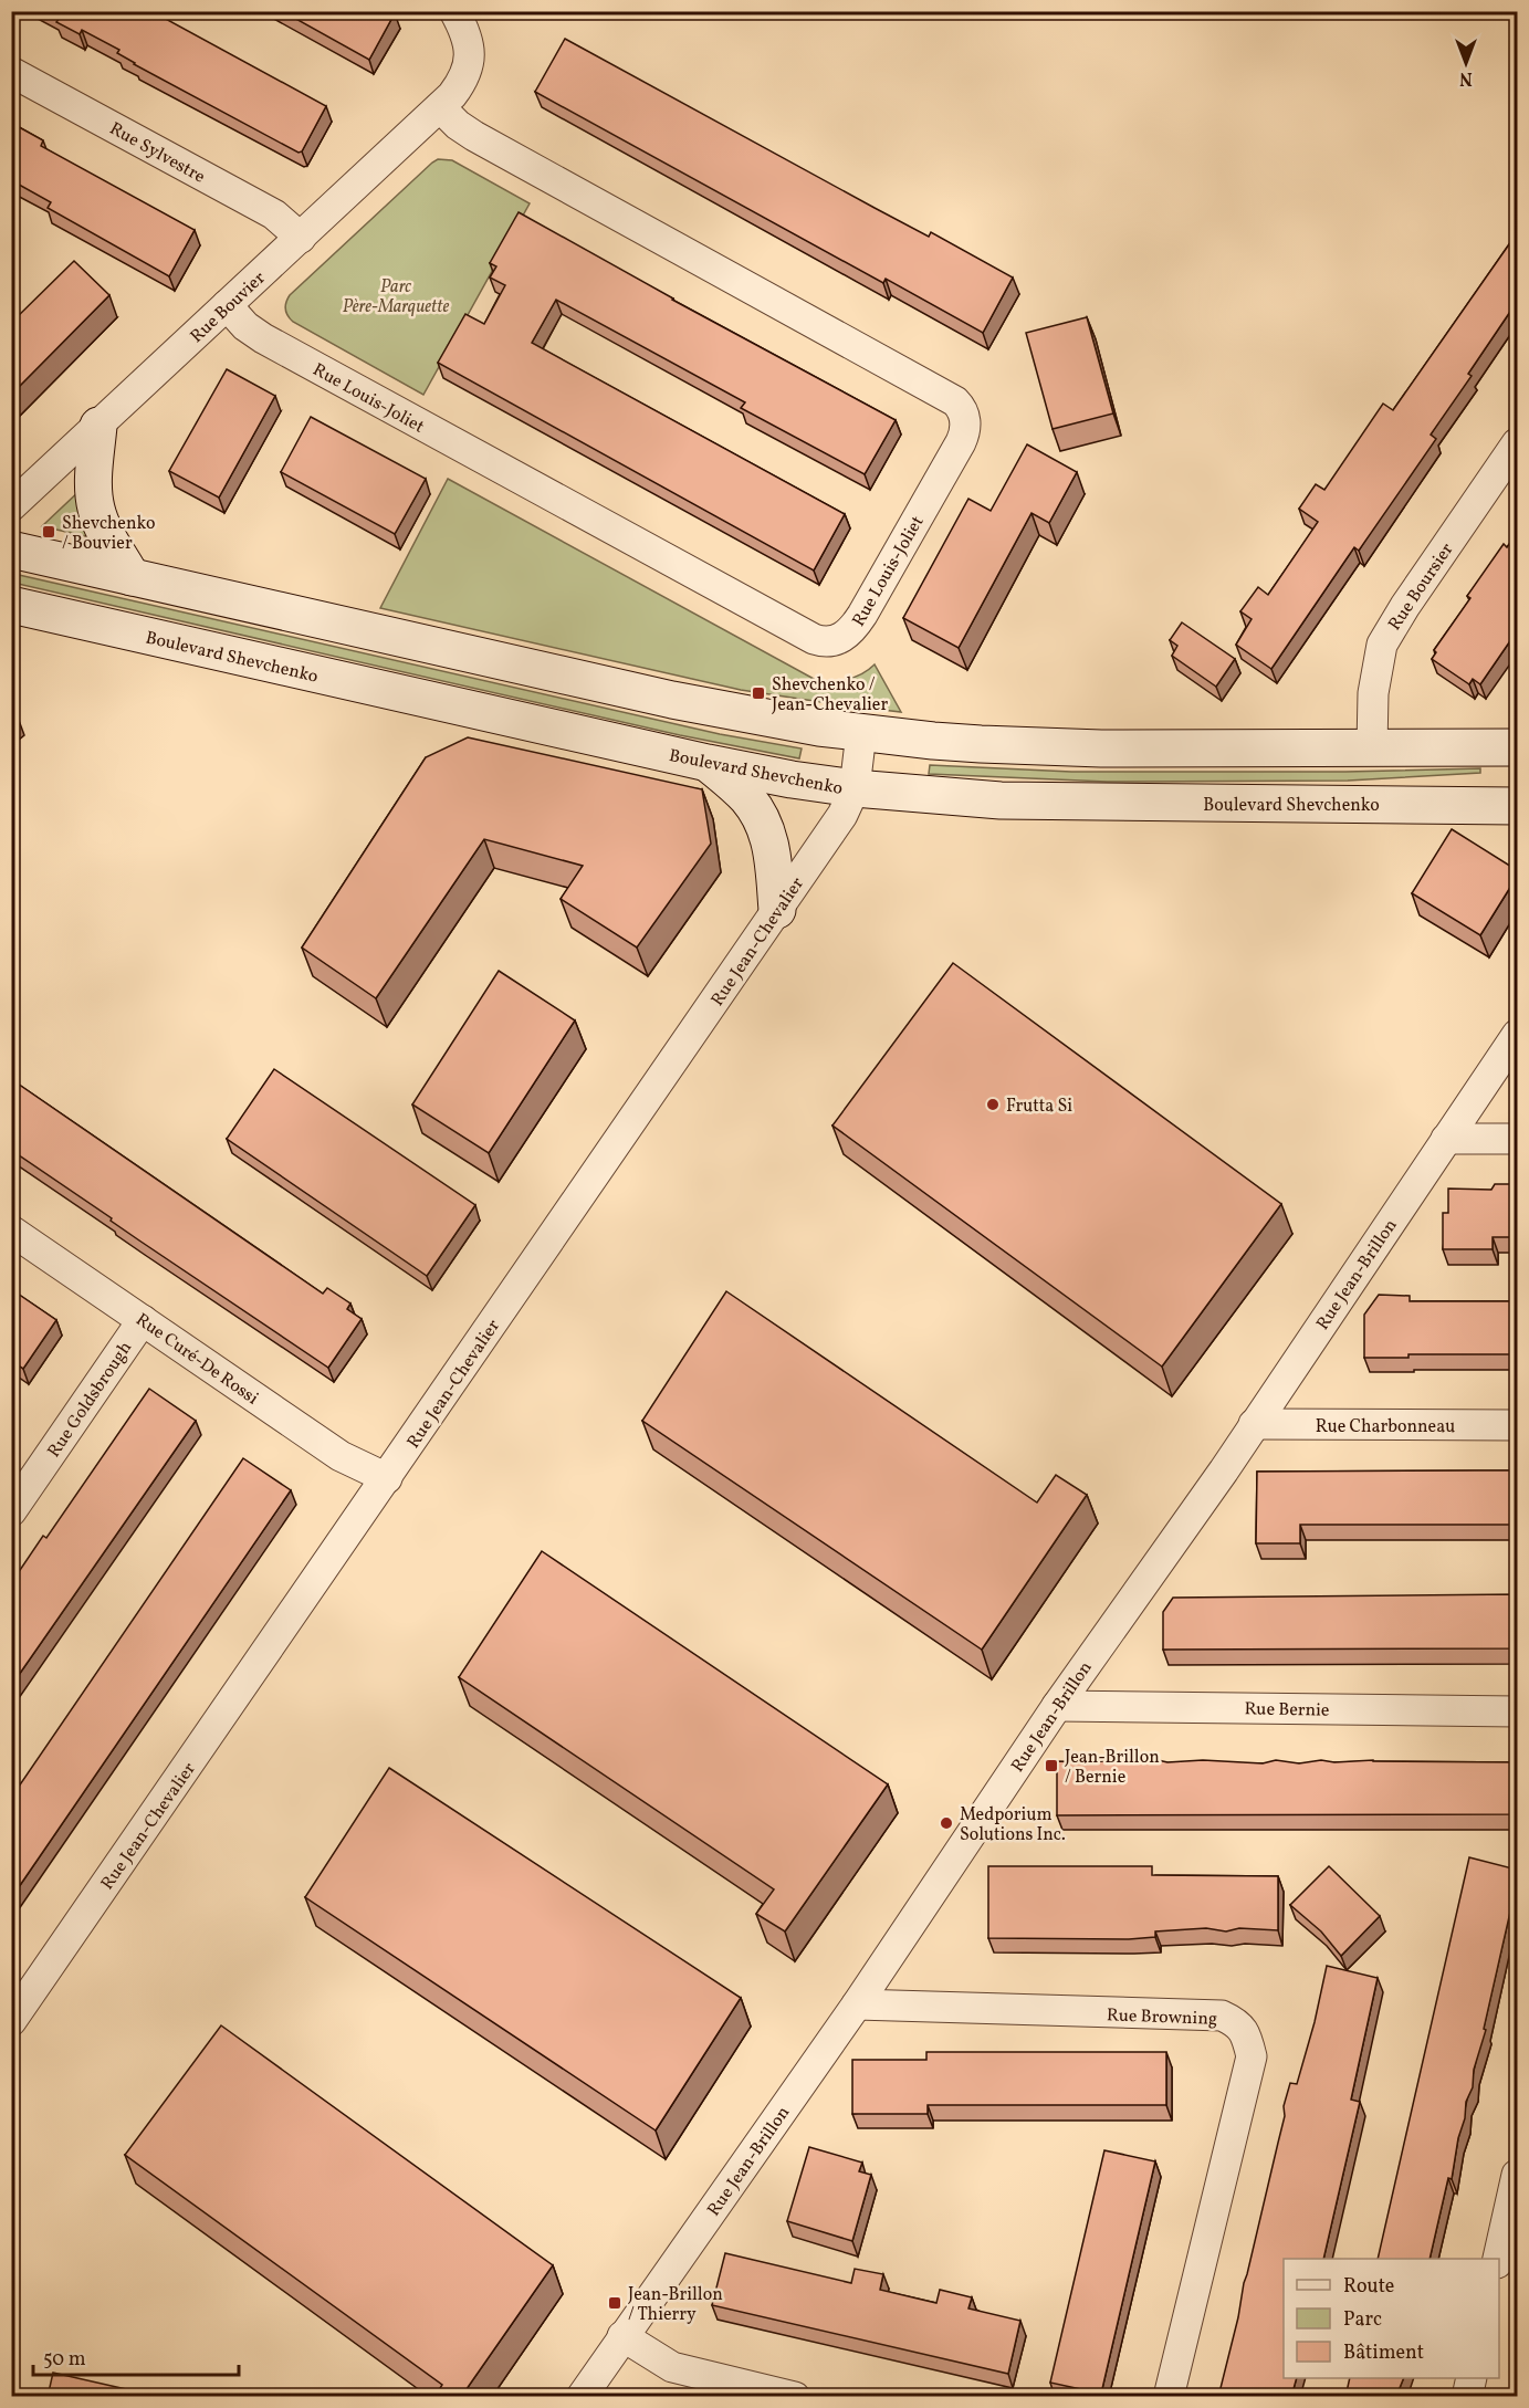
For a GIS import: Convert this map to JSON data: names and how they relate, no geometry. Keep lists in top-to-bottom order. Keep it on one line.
{"streets":{"street":["Rue Sylvestre","Rue Bouvier","Rue Louis-Joliet","Rue Boursier","Boulevard Shevchenko","Rue Jean-Chevalier","Rue Jean-Brillon","Rue Curé-De Rossi","Rue Goldsbrough","Rue Charbonneau","Rue Bernie","Rue Browning"]},"crossings":[["Rue Sylvestre","Rue Bouvier"],["Rue Bouvier","Rue Louis-Joliet"],["Boulevard Shevchenko","Rue Jean-Chevalier"],["Rue Jean-Chevalier","Rue Curé-De Rossi"],["Rue Jean-Brillon","Rue Charbonneau"],["Rue Jean-Brillon","Rue Bernie"],["Rue Jean-Brillon","Rue Browning"],["Rue Curé-De Rossi","Rue Goldsbrough"]],"parks":["Parc Père-Marquette"],"places":{"transit":["Shevchenko / Bouvier","Shevchenko / Jean-Chevalier","Jean-Brillon / Bernie","Jean-Brillon / Thierry"],"other":["Frutta Si","Medporium Solutions Inc."]},"legend":["Route","Parc","Bâtiment"],"scale_bar":"50 m","north":"bottom"}
